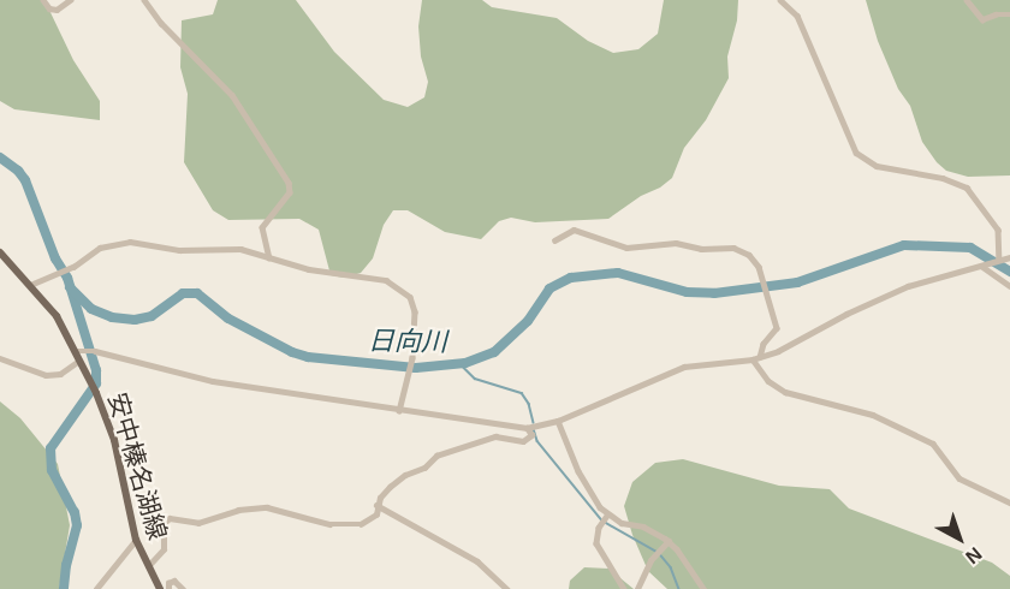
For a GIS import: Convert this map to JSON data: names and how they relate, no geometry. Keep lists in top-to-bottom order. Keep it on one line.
{"streets":{"main road":["安中榛名湖線"]},"water":["日向川"],"north":"bottom right"}
